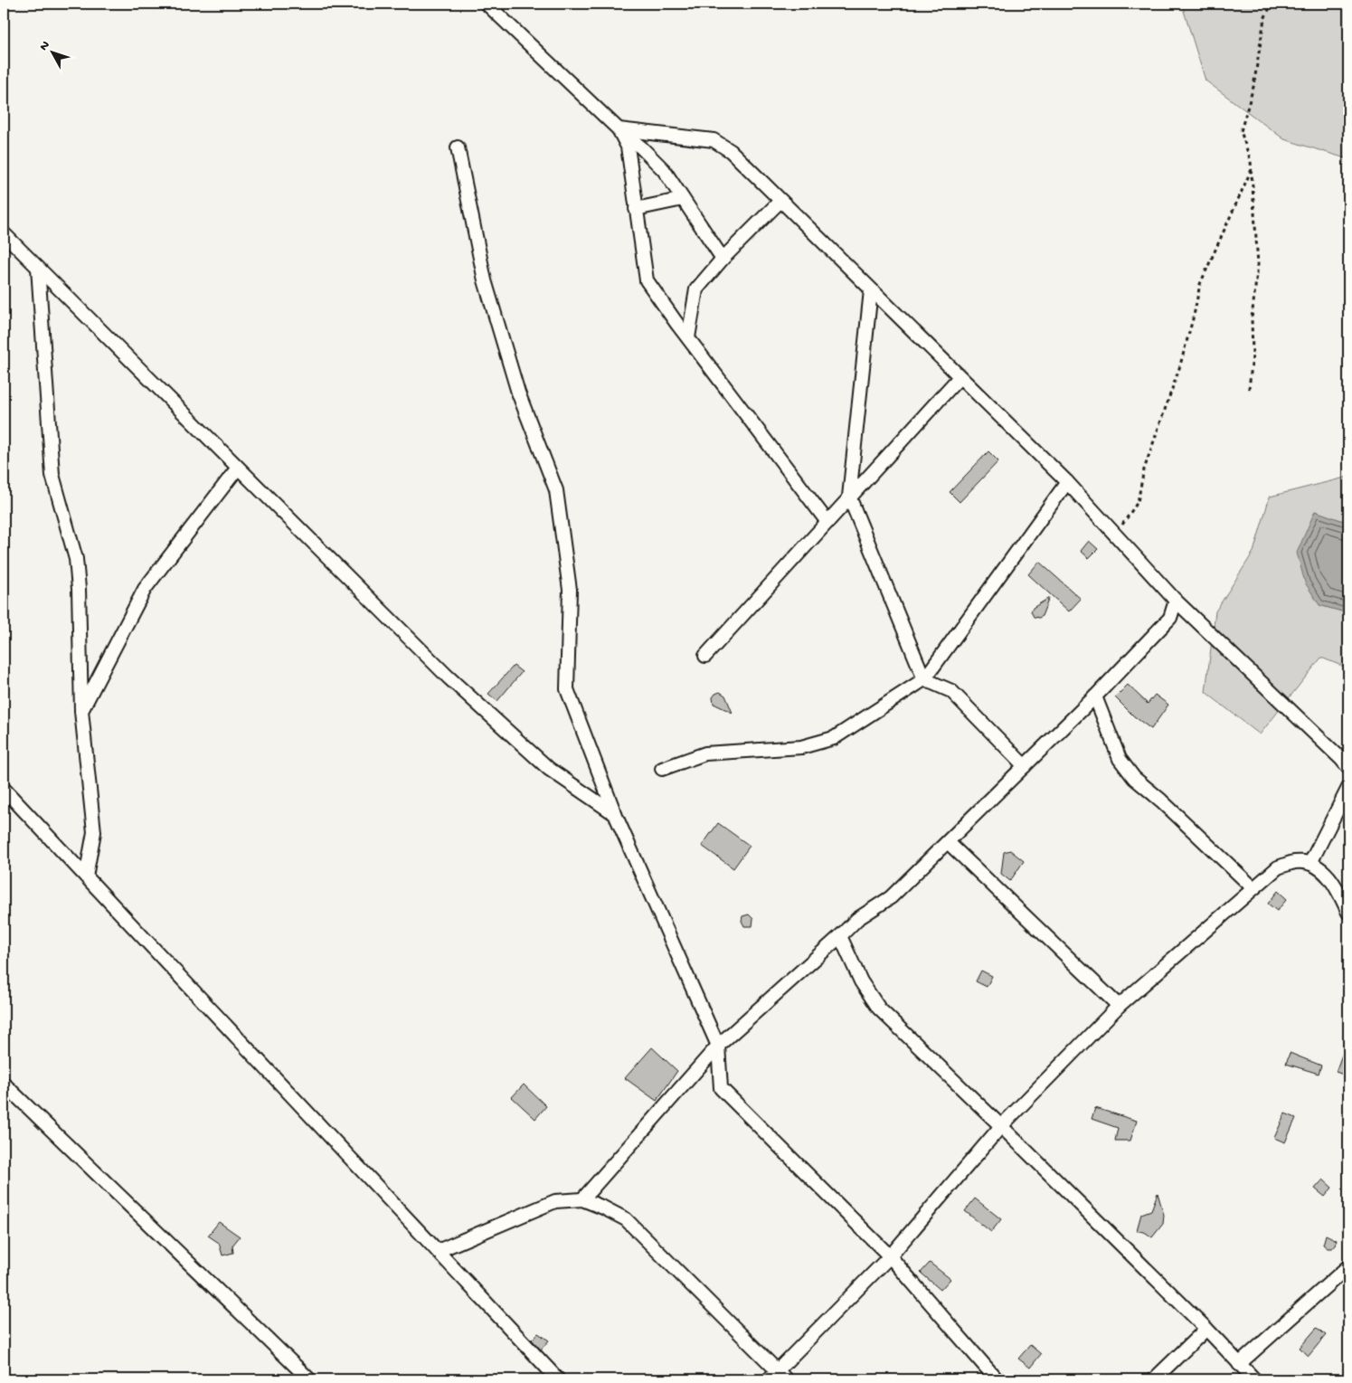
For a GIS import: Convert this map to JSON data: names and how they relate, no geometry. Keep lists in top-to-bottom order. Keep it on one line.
{"north":"top left"}
